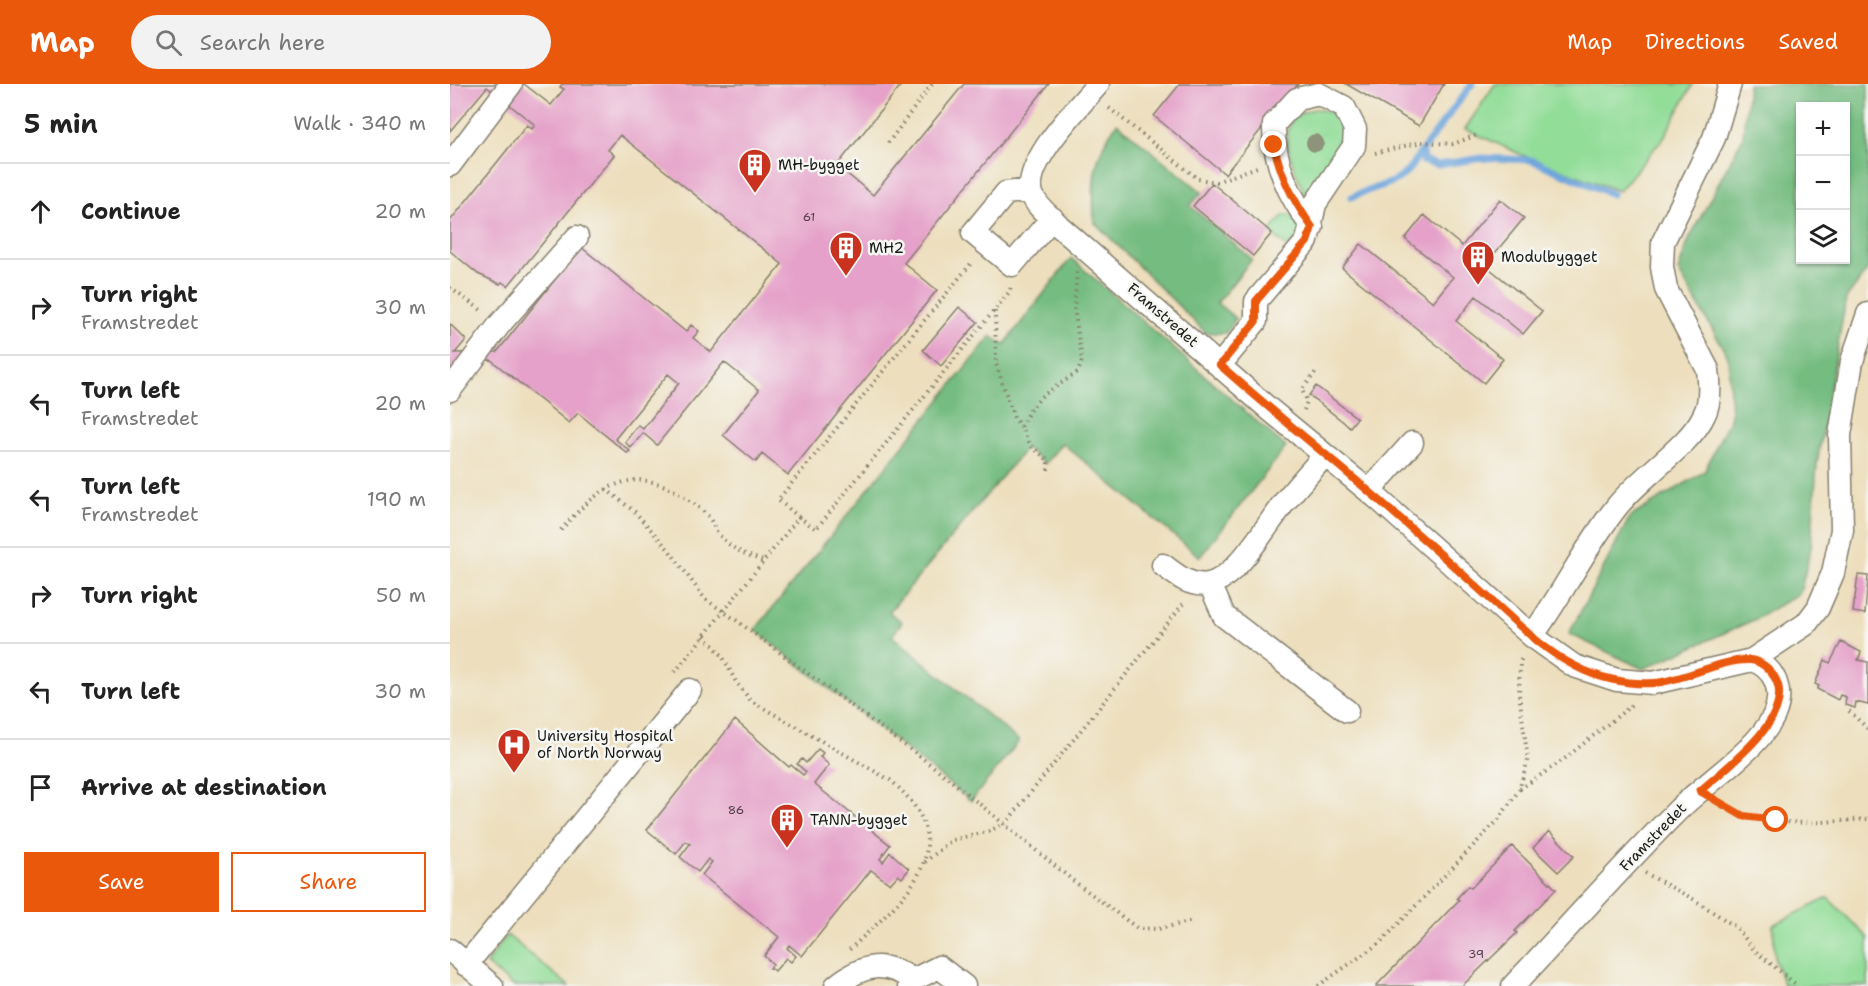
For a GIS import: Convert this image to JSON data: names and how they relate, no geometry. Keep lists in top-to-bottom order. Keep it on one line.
{"streets":{"street":["Framstredet"]},"places":{"building":["MH-bygget","MH2","Modulbygget","TANN-bygget"],"hospital":["University Hospital of North Norway"]},"house_numbers":["61","86","39"],"page":{"header":"Map","search":"Search here","nav":["Map","Directions","Saved"],"heading":["5 min","Walk · 340 m"],"map_buttons":["+","−"],"list":[["Continue","20 m"],["Turn right","Framstredet","30 m"],["Turn left","Framstredet","20 m"],["Turn left","Framstredet","190 m"],["Turn right","50 m"],["Turn left","30 m"],"Arrive at destination"],"buttons":["Save","Share"]}}
